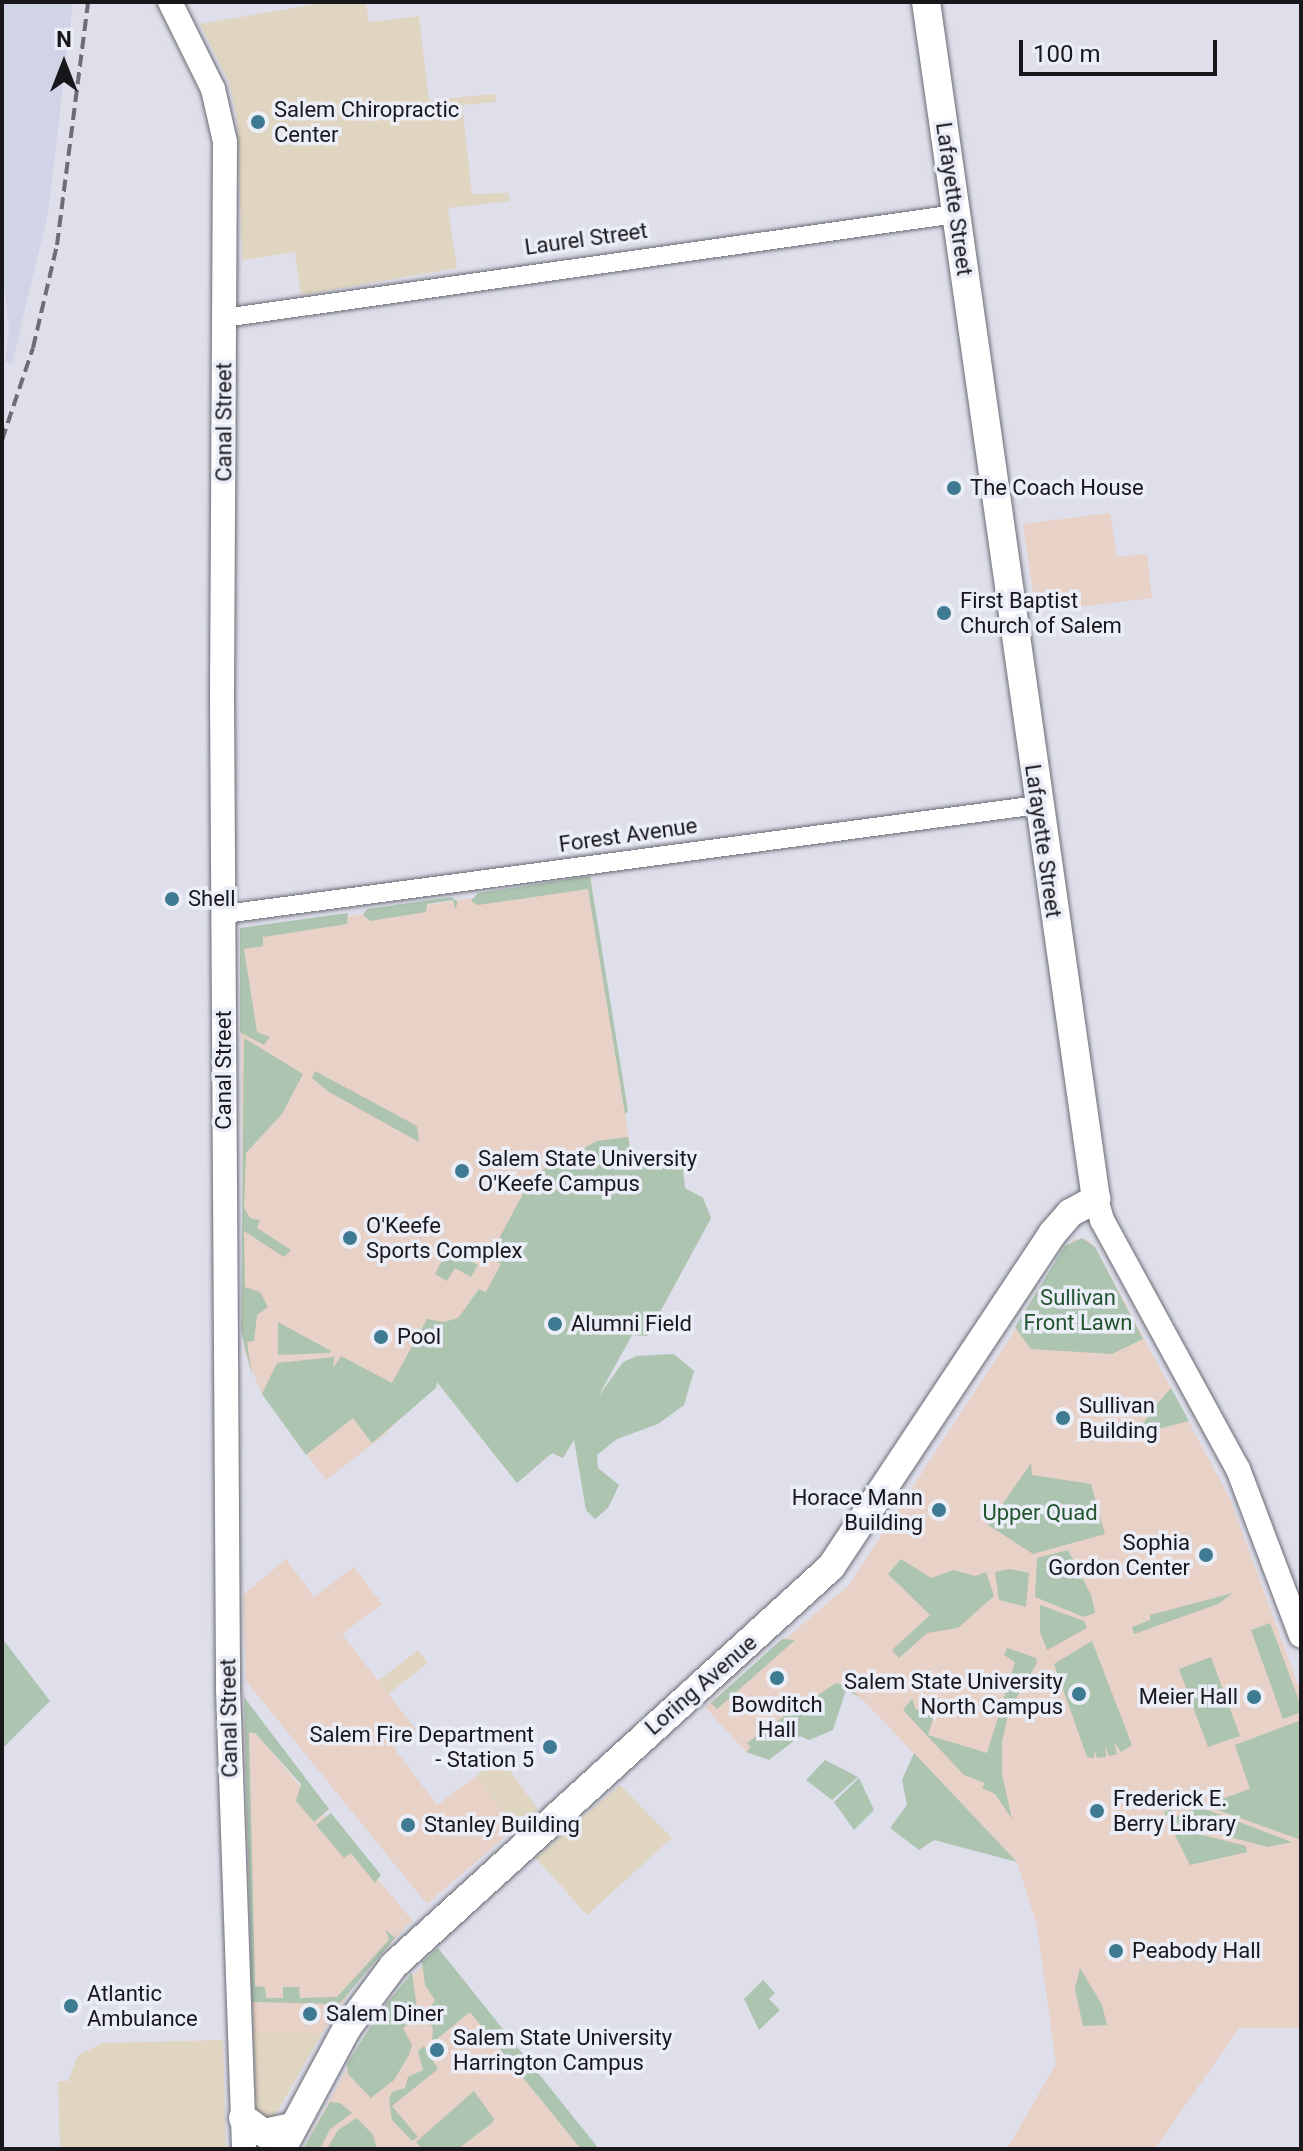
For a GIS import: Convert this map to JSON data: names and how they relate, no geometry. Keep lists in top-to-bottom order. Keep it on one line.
{"streets":{"highway":["Lafayette Street","Loring Avenue"],"main road":["Canal Street"],"street":["Laurel Street","Forest Avenue"]},"crossings":[["Lafayette Street","Laurel Street"],["Lafayette Street","Forest Avenue"],["Lafayette Street","Loring Avenue"],["Laurel Street","Canal Street"],["Canal Street","Forest Avenue"]],"parks":["Sullivan Front Lawn","Upper Quad"],"places":["Salem Chiropractic Center","The Coach House","First Baptist Church of Salem","Shell","Salem State University O'Keefe Campus","O'Keefe Sports Complex","Alumni Field","Pool","Sullivan Building","Horace Mann Building","Sophia Gordon Center","Bowditch Hall","Salem State University North Campus","Meier Hall","Salem Fire Department - Station 5","Frederick E. Berry Library","Stanley Building","Peabody Hall","Atlantic Ambulance","Salem Diner","Salem State University Harrington Campus"],"scale_bar":"100 m","north":"top"}
